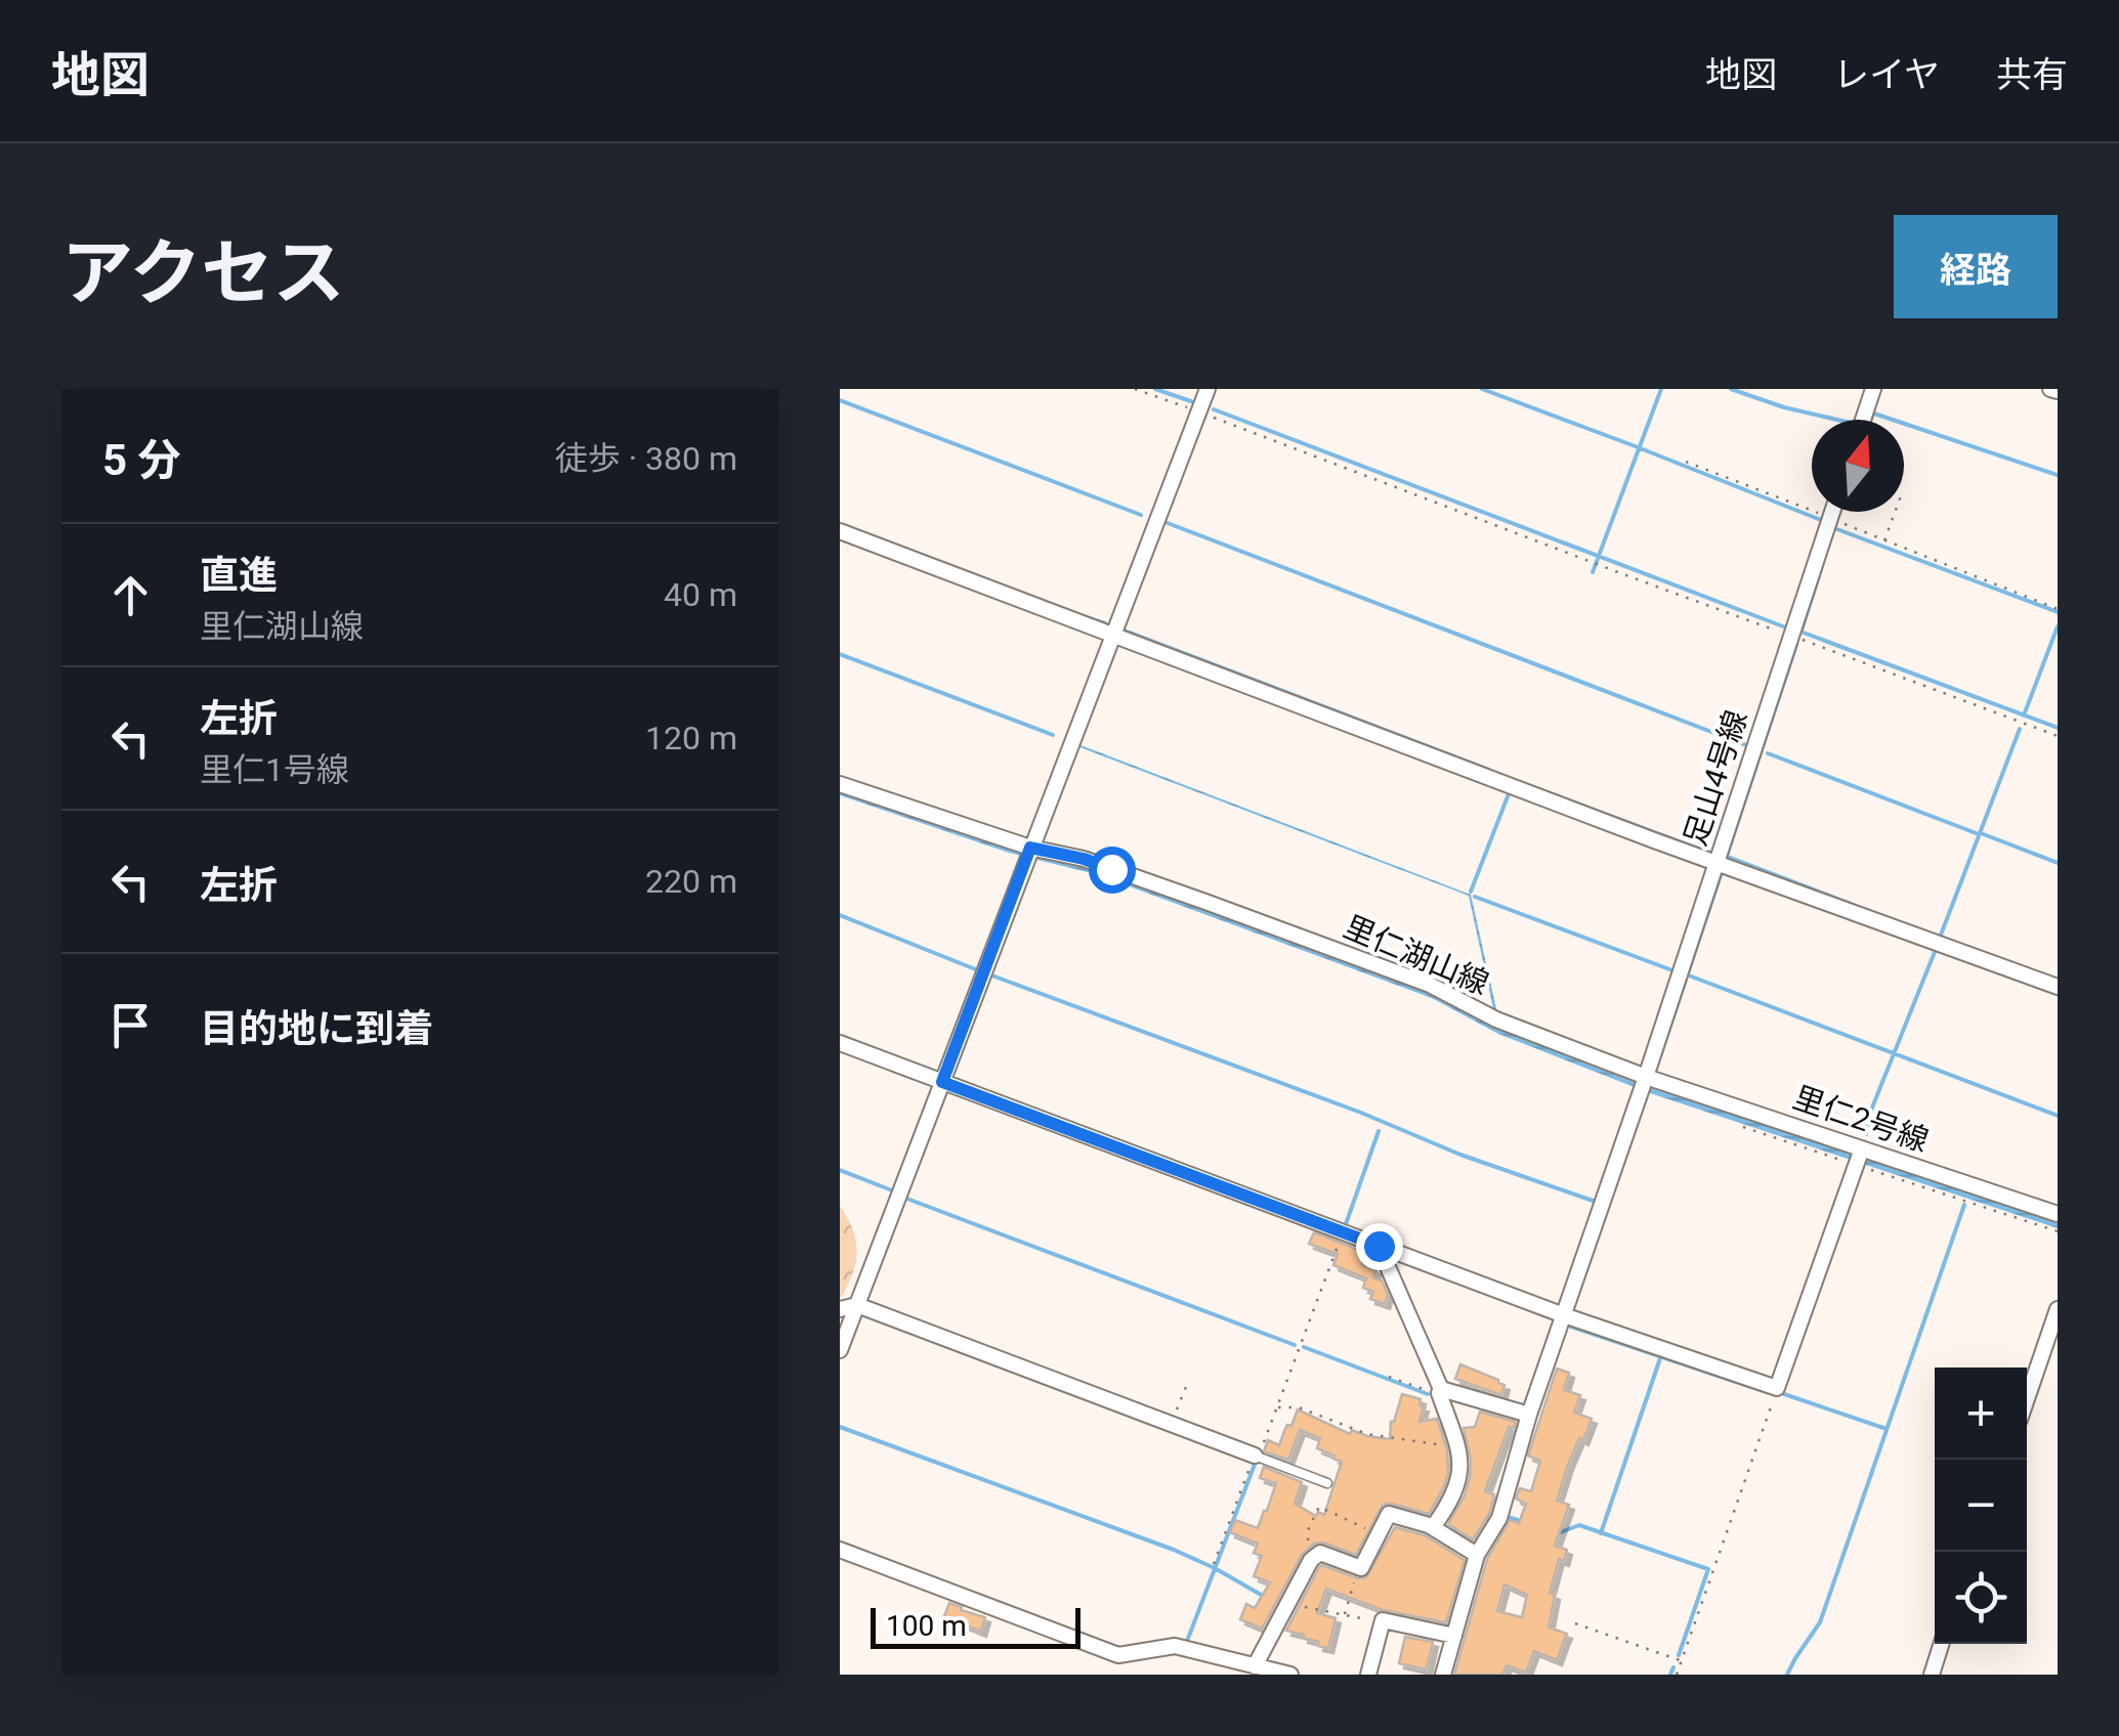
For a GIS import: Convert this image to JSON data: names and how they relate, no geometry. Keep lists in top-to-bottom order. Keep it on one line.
{"streets":{"street":["足山4号線","里仁湖山線","里仁2号線"]},"crossings":[["足山4号線","里仁湖山線"],["足山4号線","里仁2号線"],["里仁湖山線","里仁2号線"]],"scale_bar":"100 m","north":"top","page":{"header":"地図","nav":["地図","レイヤ","共有"],"title":"アクセス","buttons":"経路","heading":["5 分","徒歩 · 380 m"],"list":[["直進","里仁湖山線","40 m"],["左折","里仁1号線","120 m"],["左折","220 m"],"目的地に到着"],"map_buttons":["+","−"],"scale":"100 m"}}
